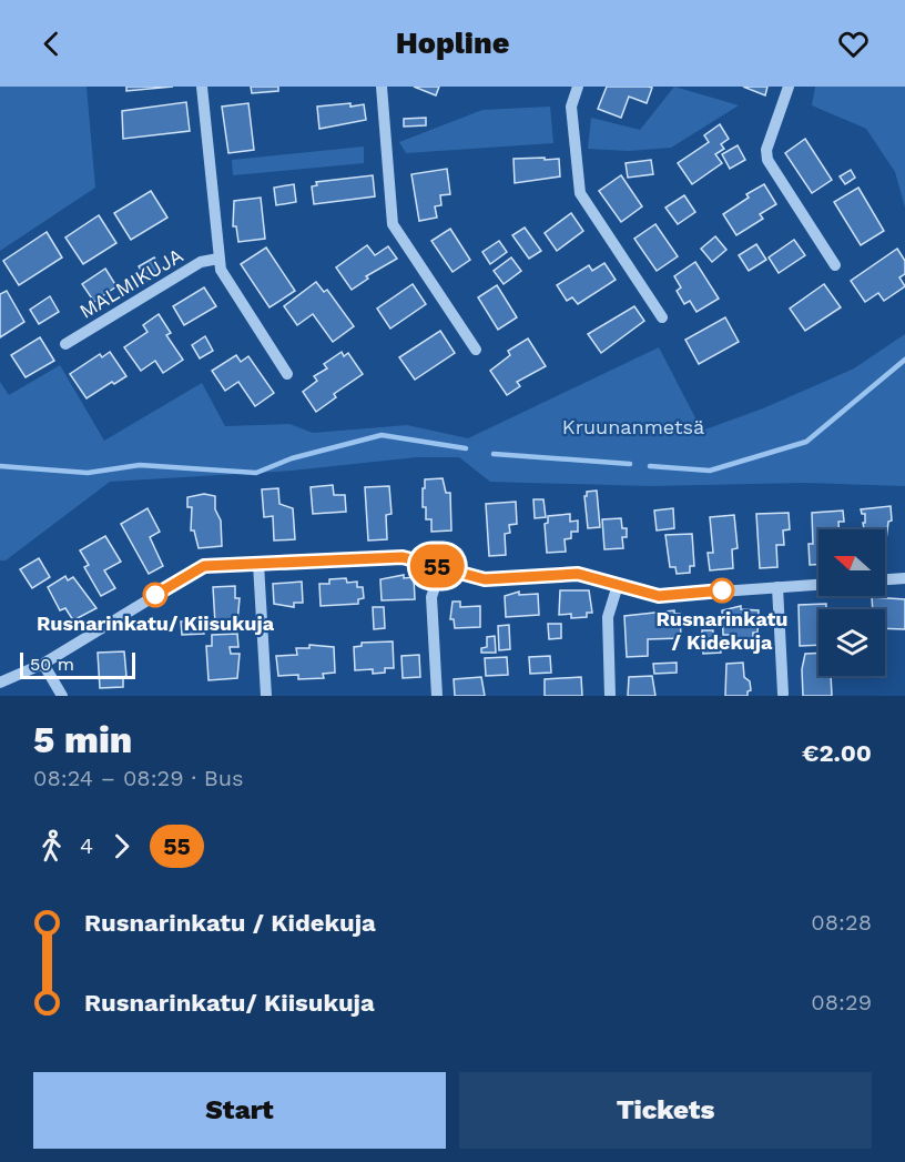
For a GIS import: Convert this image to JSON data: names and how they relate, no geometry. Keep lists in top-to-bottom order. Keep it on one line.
{"streets":{"street":["MALMIKUJA"]},"parks":["Kruunanmetsä"],"places":["Rusnarinkatu / Kidekuja","Rusnarinkatu/ Kiisukuja"],"lines":["bus line 55"],"scale_bar":"50 m","north":"left","page":{"header":"Hopline","on_map":"55","scale":"50 m","heading":["5 min","08:24 – 08:29 · Bus","€2.00"],"legs":["4","55"],"list":[{"name":"Rusnarinkatu / Kidekuja","value":"08:28"},{"name":"Rusnarinkatu/ Kiisukuja","value":"08:29"}],"buttons":["Start","Tickets"]}}
